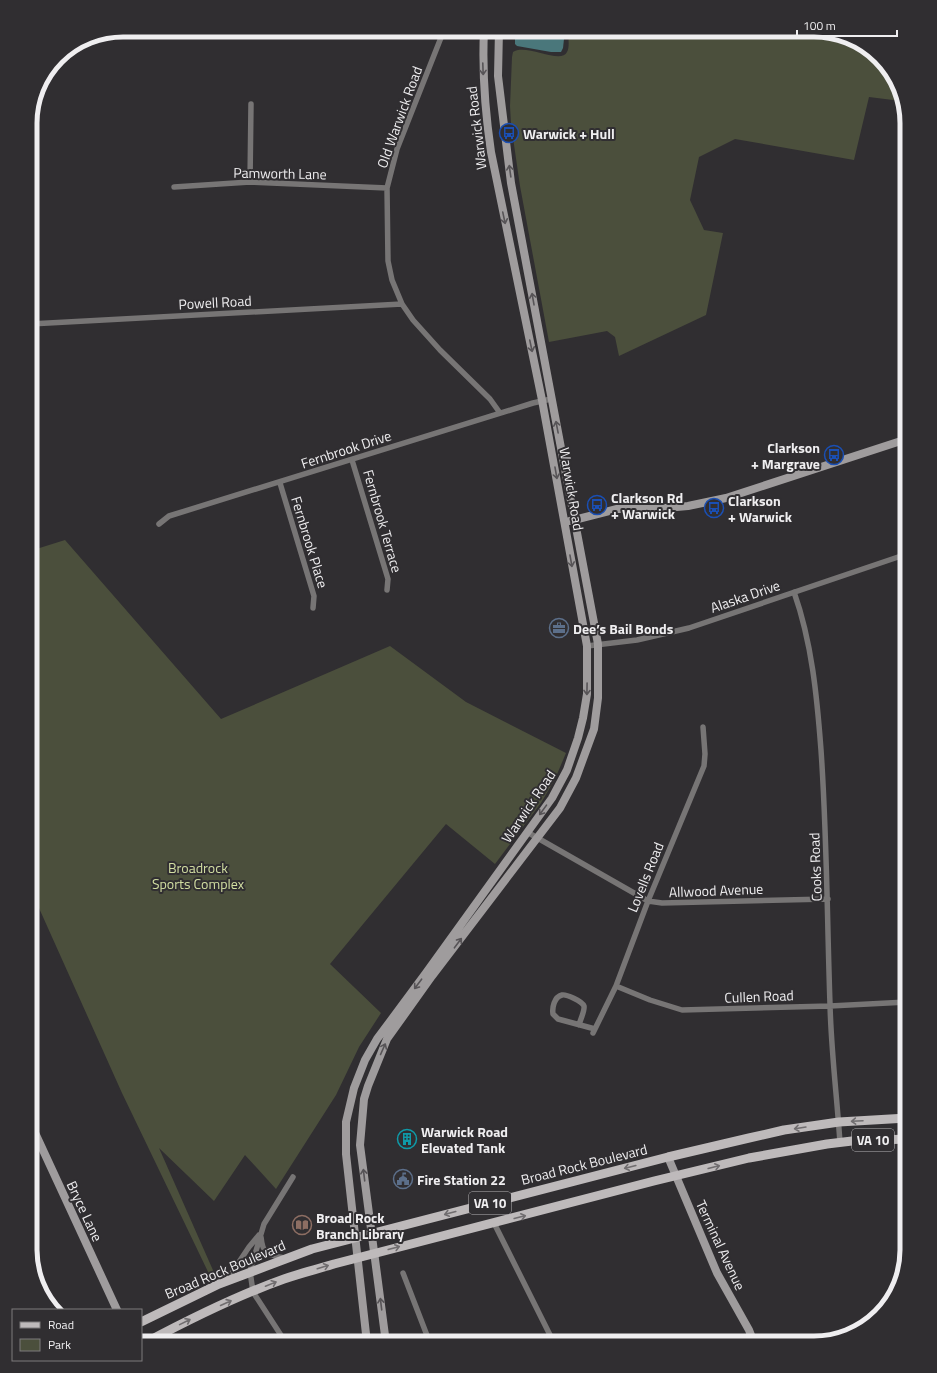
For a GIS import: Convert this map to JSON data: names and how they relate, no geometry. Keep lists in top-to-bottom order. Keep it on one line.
{"streets":{"main road":["Warwick Road","VA 10","Broad Rock Boulevard","Bryce Lane","Terminal Avenue"],"street":["Old Warwick Road","Pamworth Lane","Powell Road","Fernbrook Drive","Fernbrook Terrace","Fernbrook Place","Alaska Drive","Cooks Road","Lovells Road","Allwood Avenue","Cullen Road"]},"crossings":[["Old Warwick Road","Pamworth Lane"],["Old Warwick Road","Powell Road"],["Old Warwick Road","Fernbrook Drive"],["Warwick Road","Fernbrook Drive"],["Warwick Road","Alaska Drive"],["Warwick Road","Allwood Avenue"],["Warwick Road","VA 10"],["Warwick Road","Broad Rock Boulevard"],["Fernbrook Drive","Fernbrook Terrace"],["Fernbrook Drive","Fernbrook Place"],["Alaska Drive","Cooks Road"],["Cooks Road","Allwood Avenue"],["Cooks Road","Cullen Road"],["Cooks Road","VA 10"],["Cooks Road","Broad Rock Boulevard"],["Lovells Road","Allwood Avenue"],["Lovells Road","Cullen Road"],["VA 10","Terminal Avenue"],["Broad Rock Boulevard","Terminal Avenue"]],"parks":["Broadrock Sports Complex"],"places":{"bus stop":["Warwick + Hull","Clarkson + Margrave","Clarkson Rd + Warwick","Clarkson + Warwick"],"office":["Dee’s Bail Bonds"],"building":["Warwick Road Elevated Tank"],"public building":["Fire Station 22"],"library":["Broad Rock Branch Library"]},"legend":["Road","Park"],"scale_bar":"100 m"}
